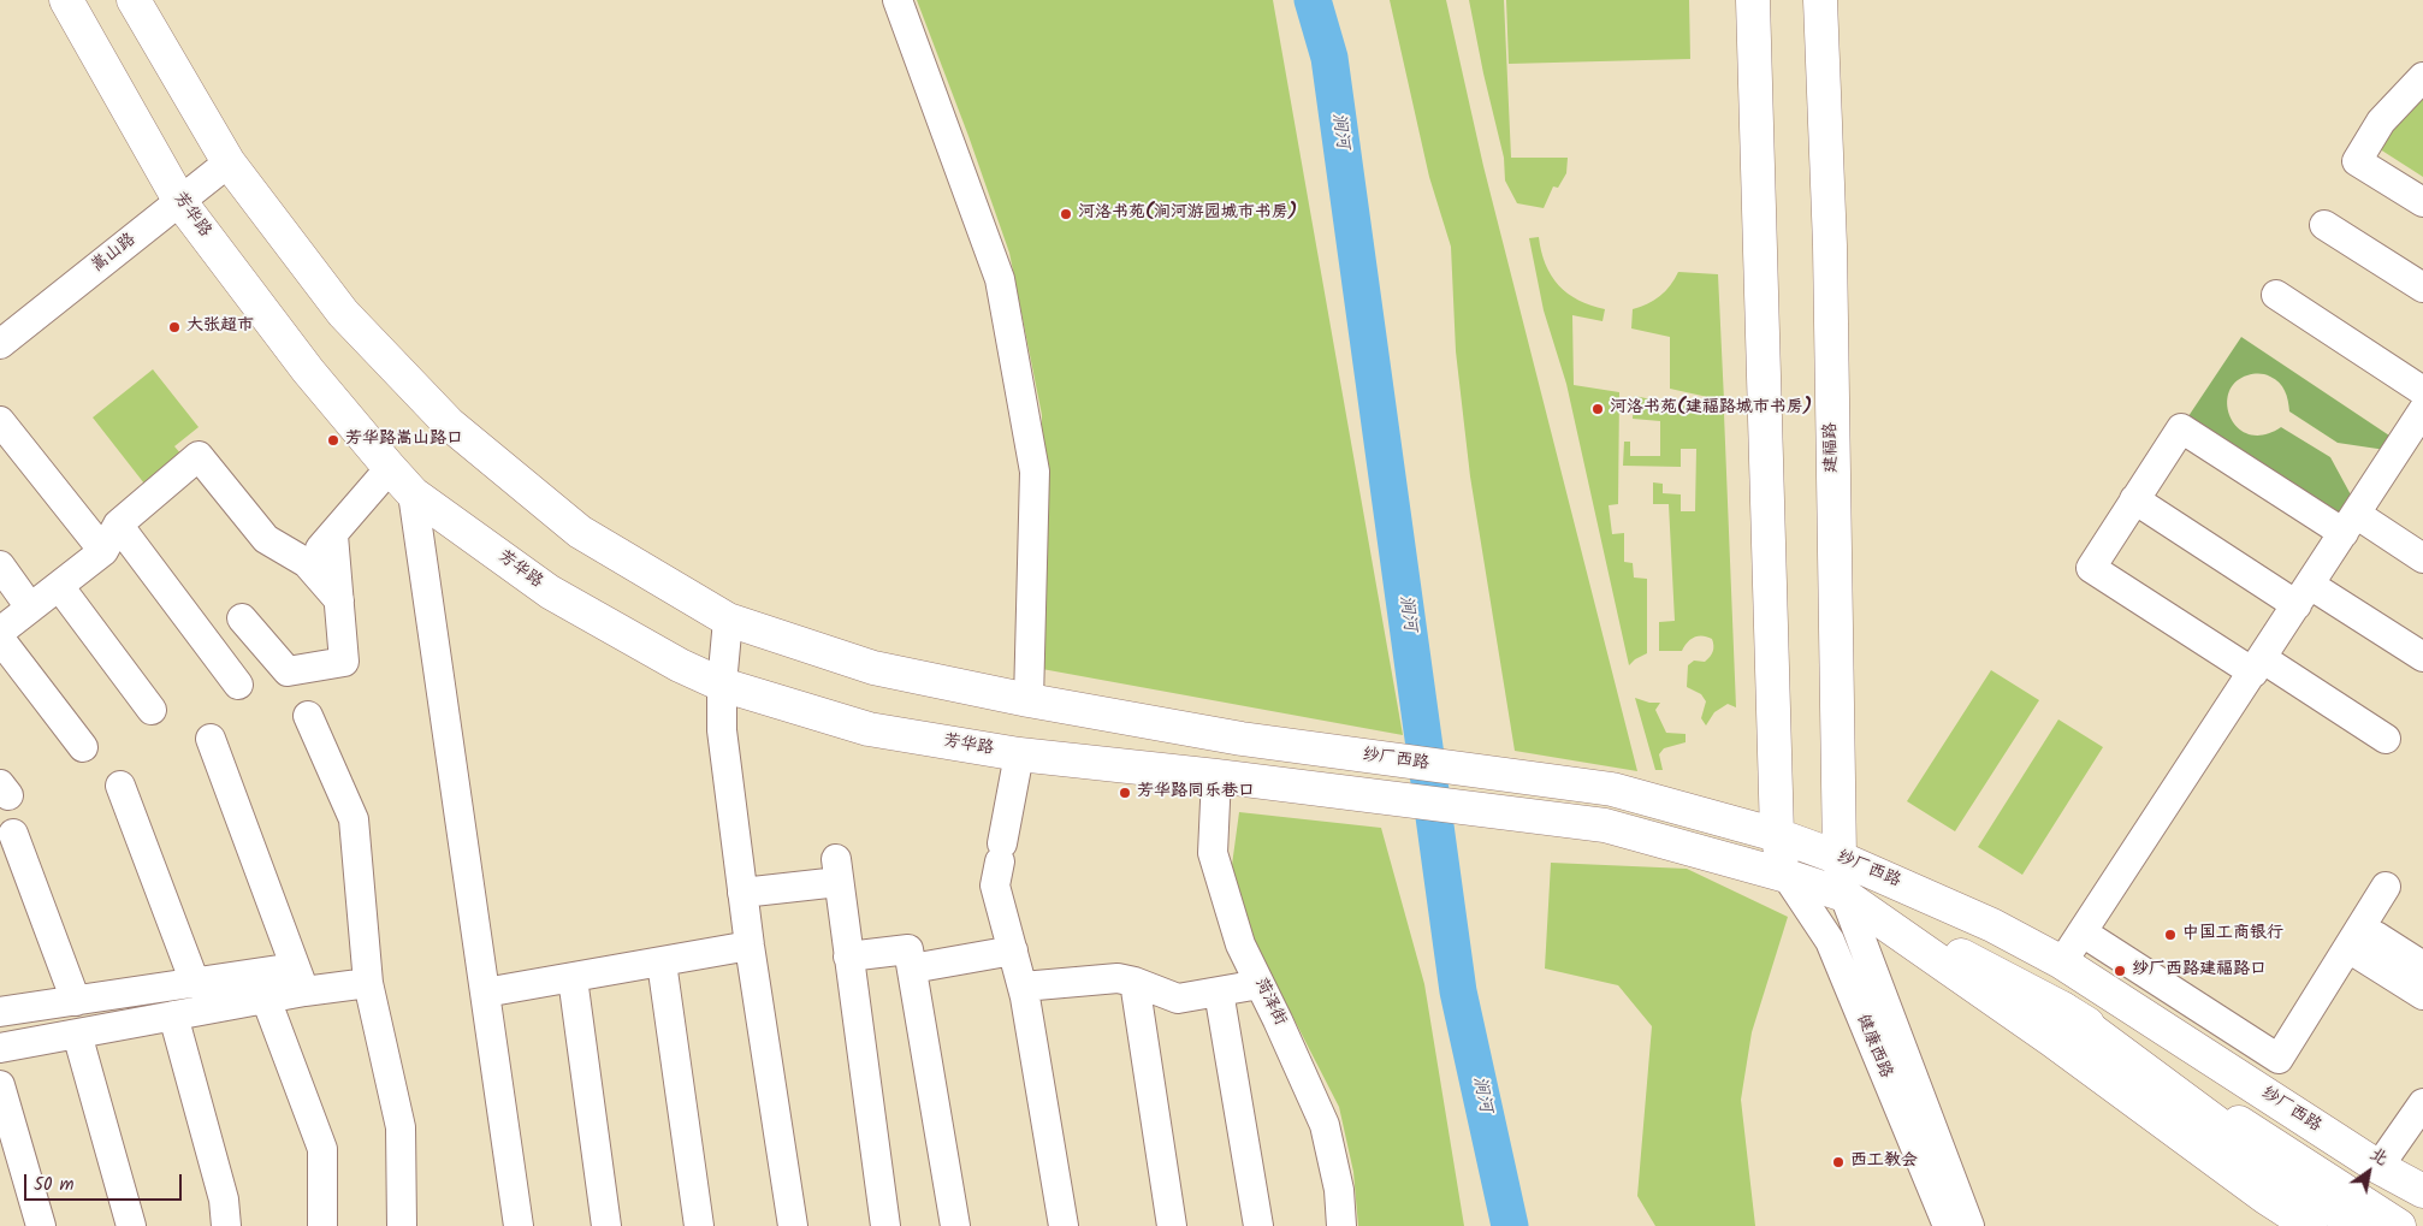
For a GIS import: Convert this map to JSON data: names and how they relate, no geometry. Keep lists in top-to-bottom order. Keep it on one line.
{"streets":{"main road":["芳华路","建福路","纱厂西路"],"street":["嵩山路","菏泽街","健康西路"]},"crossings":[["芳华路","嵩山路"],["芳华路","纱厂西路"],["芳华路","菏泽街"],["建福路","纱厂西路"],["建福路","健康西路"],["纱厂西路","菏泽街"],["纱厂西路","健康西路"]],"water":["涧河"],"places":["河洛书苑(涧河游园城市书房)","大张超市","河洛书苑(建福路城市书房)","芳华路嵩山路口","芳华路同乐巷口","中国工商银行","纱厂西路建福路口","西工教会"],"scale_bar":"50 m","north":"top right"}
